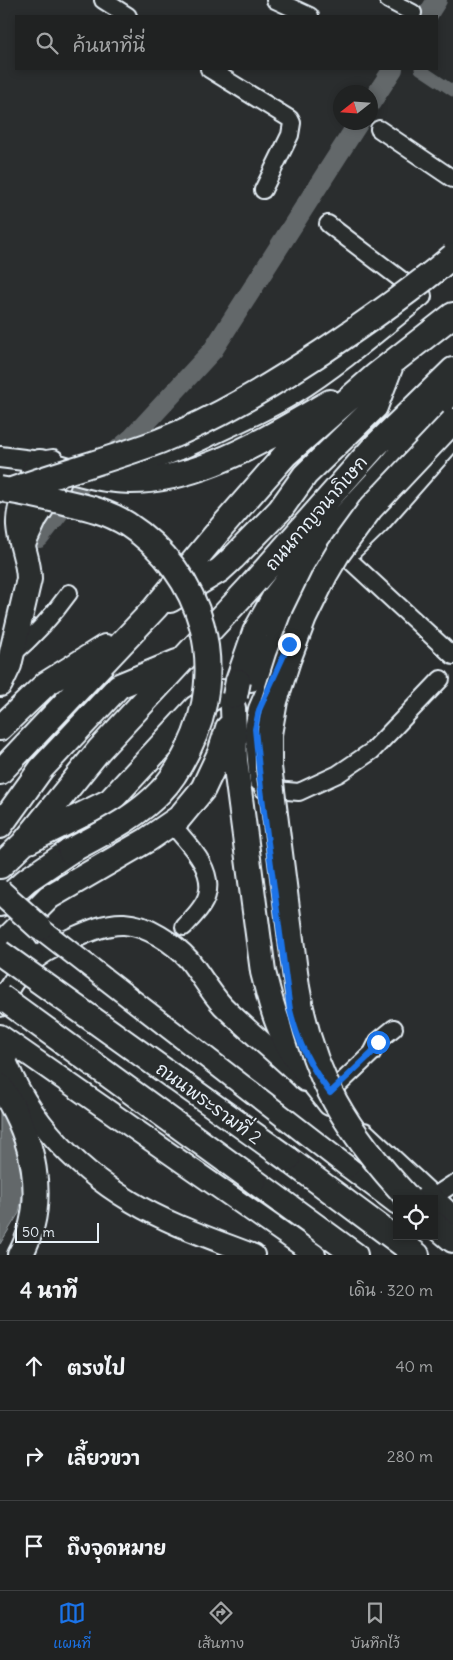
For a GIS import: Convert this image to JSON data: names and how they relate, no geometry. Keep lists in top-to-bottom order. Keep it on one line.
{"streets":{"highway":["ถนนกาญจนาภิเษก","ถนนพระรามที่ 2"]},"scale_bar":"50 m","north":"left","page":{"search":"ค้นหาที่นี่","scale":"50 m","heading":["4 นาที","เดิน · 320 m"],"list":[["ตรงไป","40 m"],["เลี้ยวขวา","280 m"],"ถึงจุดหมาย"],"nav":["แผนที่","เส้นทาง","บันทึกไว้"]}}
